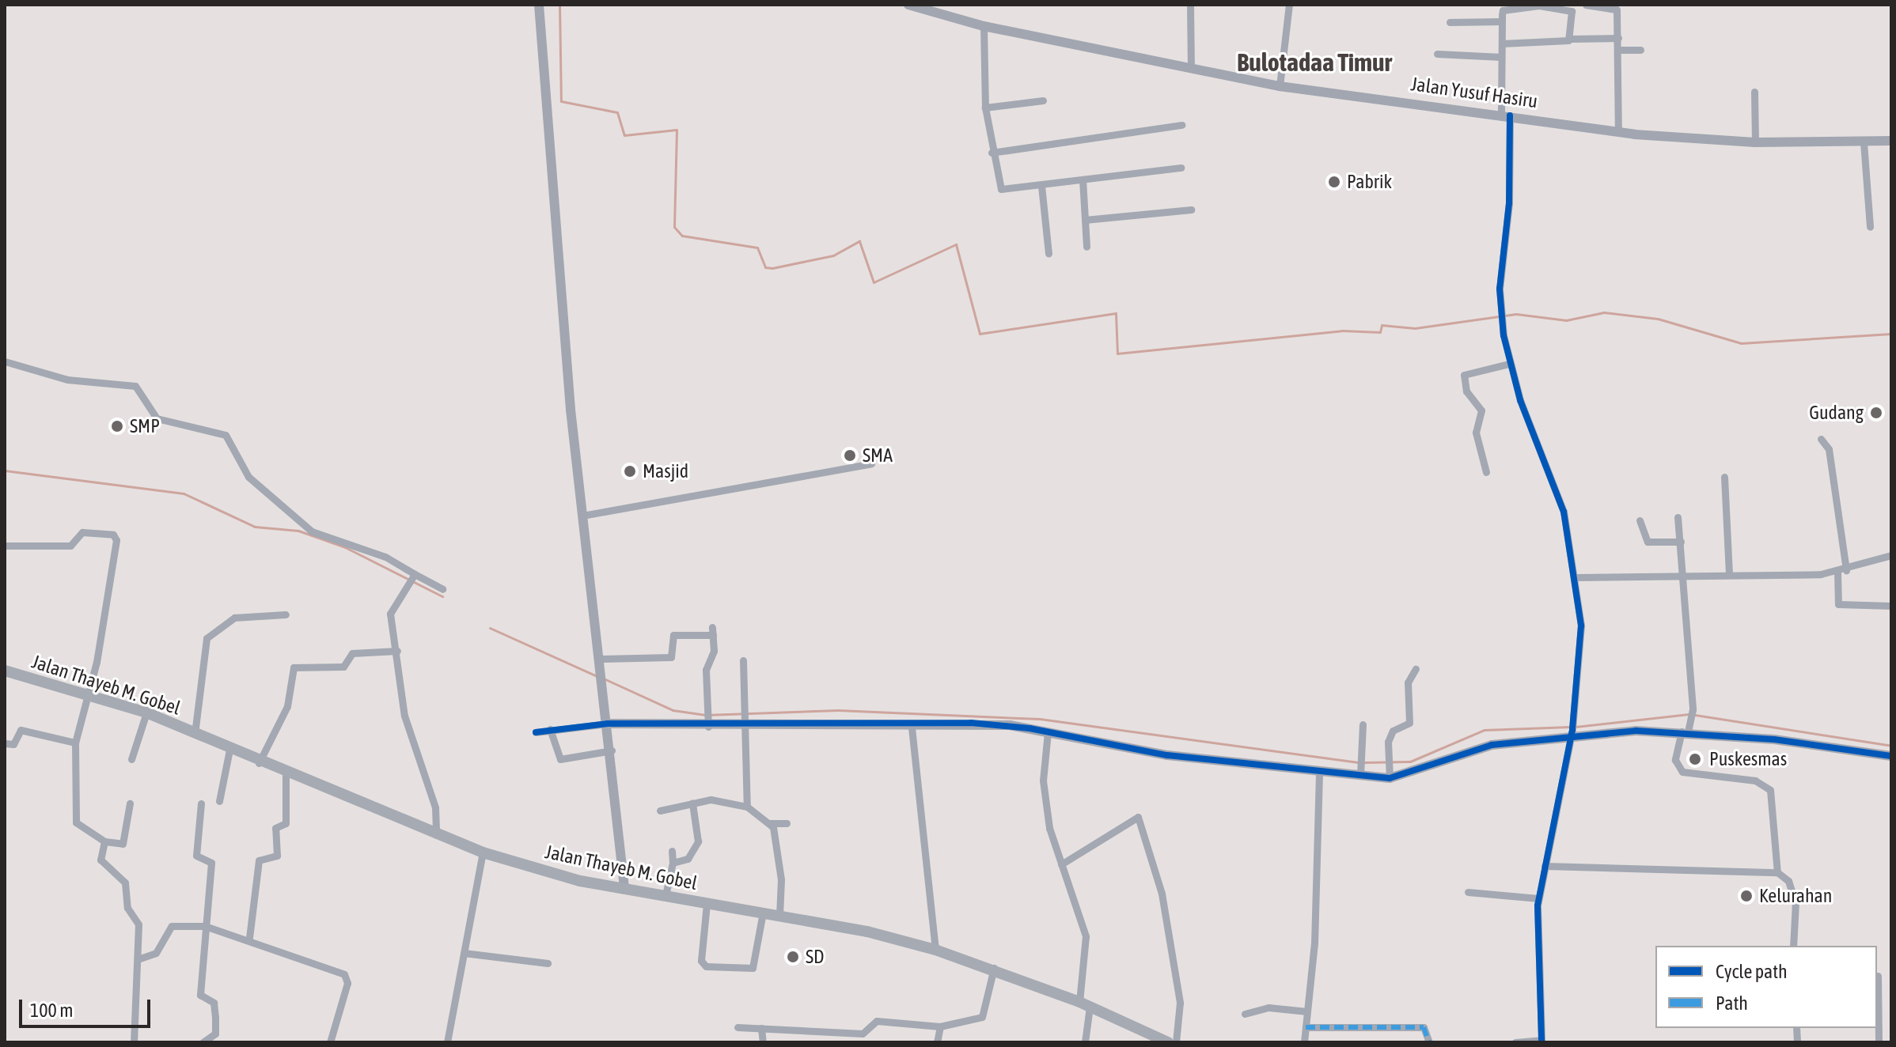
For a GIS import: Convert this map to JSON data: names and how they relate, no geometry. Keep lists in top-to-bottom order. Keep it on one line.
{"streets":{"main road":["Jalan Thayeb M. Gobel"],"street":["Jalan Yusuf Hasiru"]},"districts":["Bulotadaa Timur"],"places":["Pabrik","Gudang","SMP","SMA","Masjid","Puskesmas","Kelurahan","SD"],"legend":["Cycle path","Path"],"scale_bar":"100 m"}
